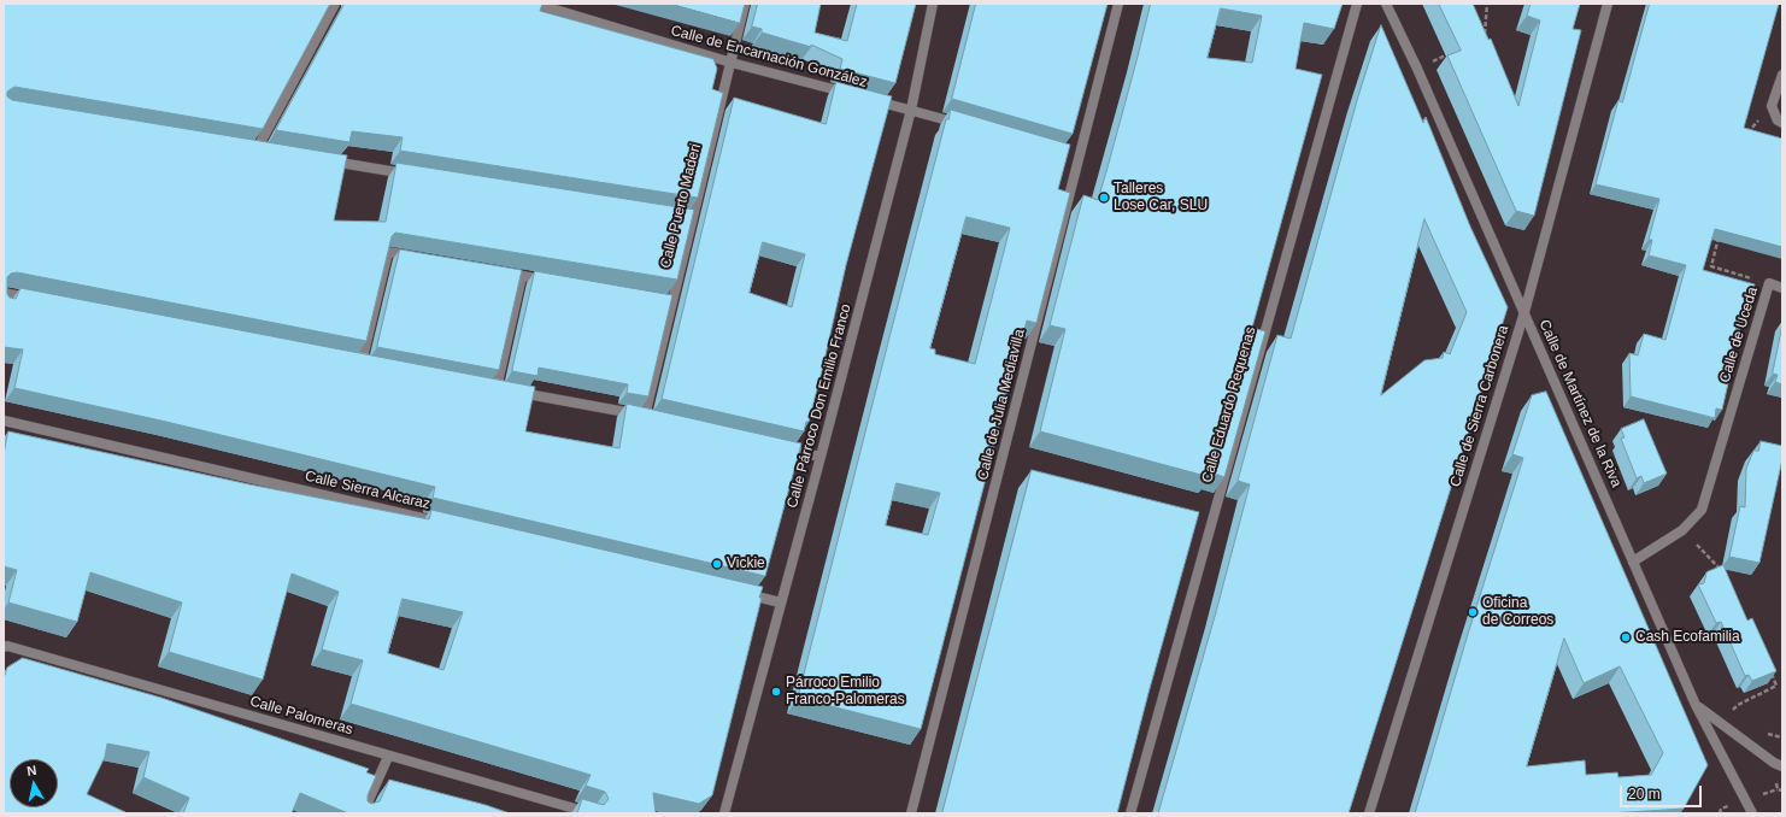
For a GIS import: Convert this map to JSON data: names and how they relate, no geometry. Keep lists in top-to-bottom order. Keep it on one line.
{"streets":{"street":["Calle de Encarnación González","Calle Puerto Maderi","Calle de Uceda","Calle de Martínez de la Riva","Calle de Julia Mediavilla","Calle Eduardo Requenas","Calle Párroco Don Emilio Franco","Calle de Sierra Carbonera","Calle Sierra Alcaraz","Calle Palomeras"]},"crossings":[["Calle de Encarnación González","Calle Puerto Maderi"],["Calle de Encarnación González","Calle Párroco Don Emilio Franco"],["Calle de Uceda","Calle de Martínez de la Riva"],["Calle de Martínez de la Riva","Calle de Sierra Carbonera"]],"places":["Talleres Lose Car, SLU","Vickie","Oficina de Correos","Cash Ecofamilia","Párroco Emilio Franco-Palomeras"],"scale_bar":"20 m","north":"top"}
